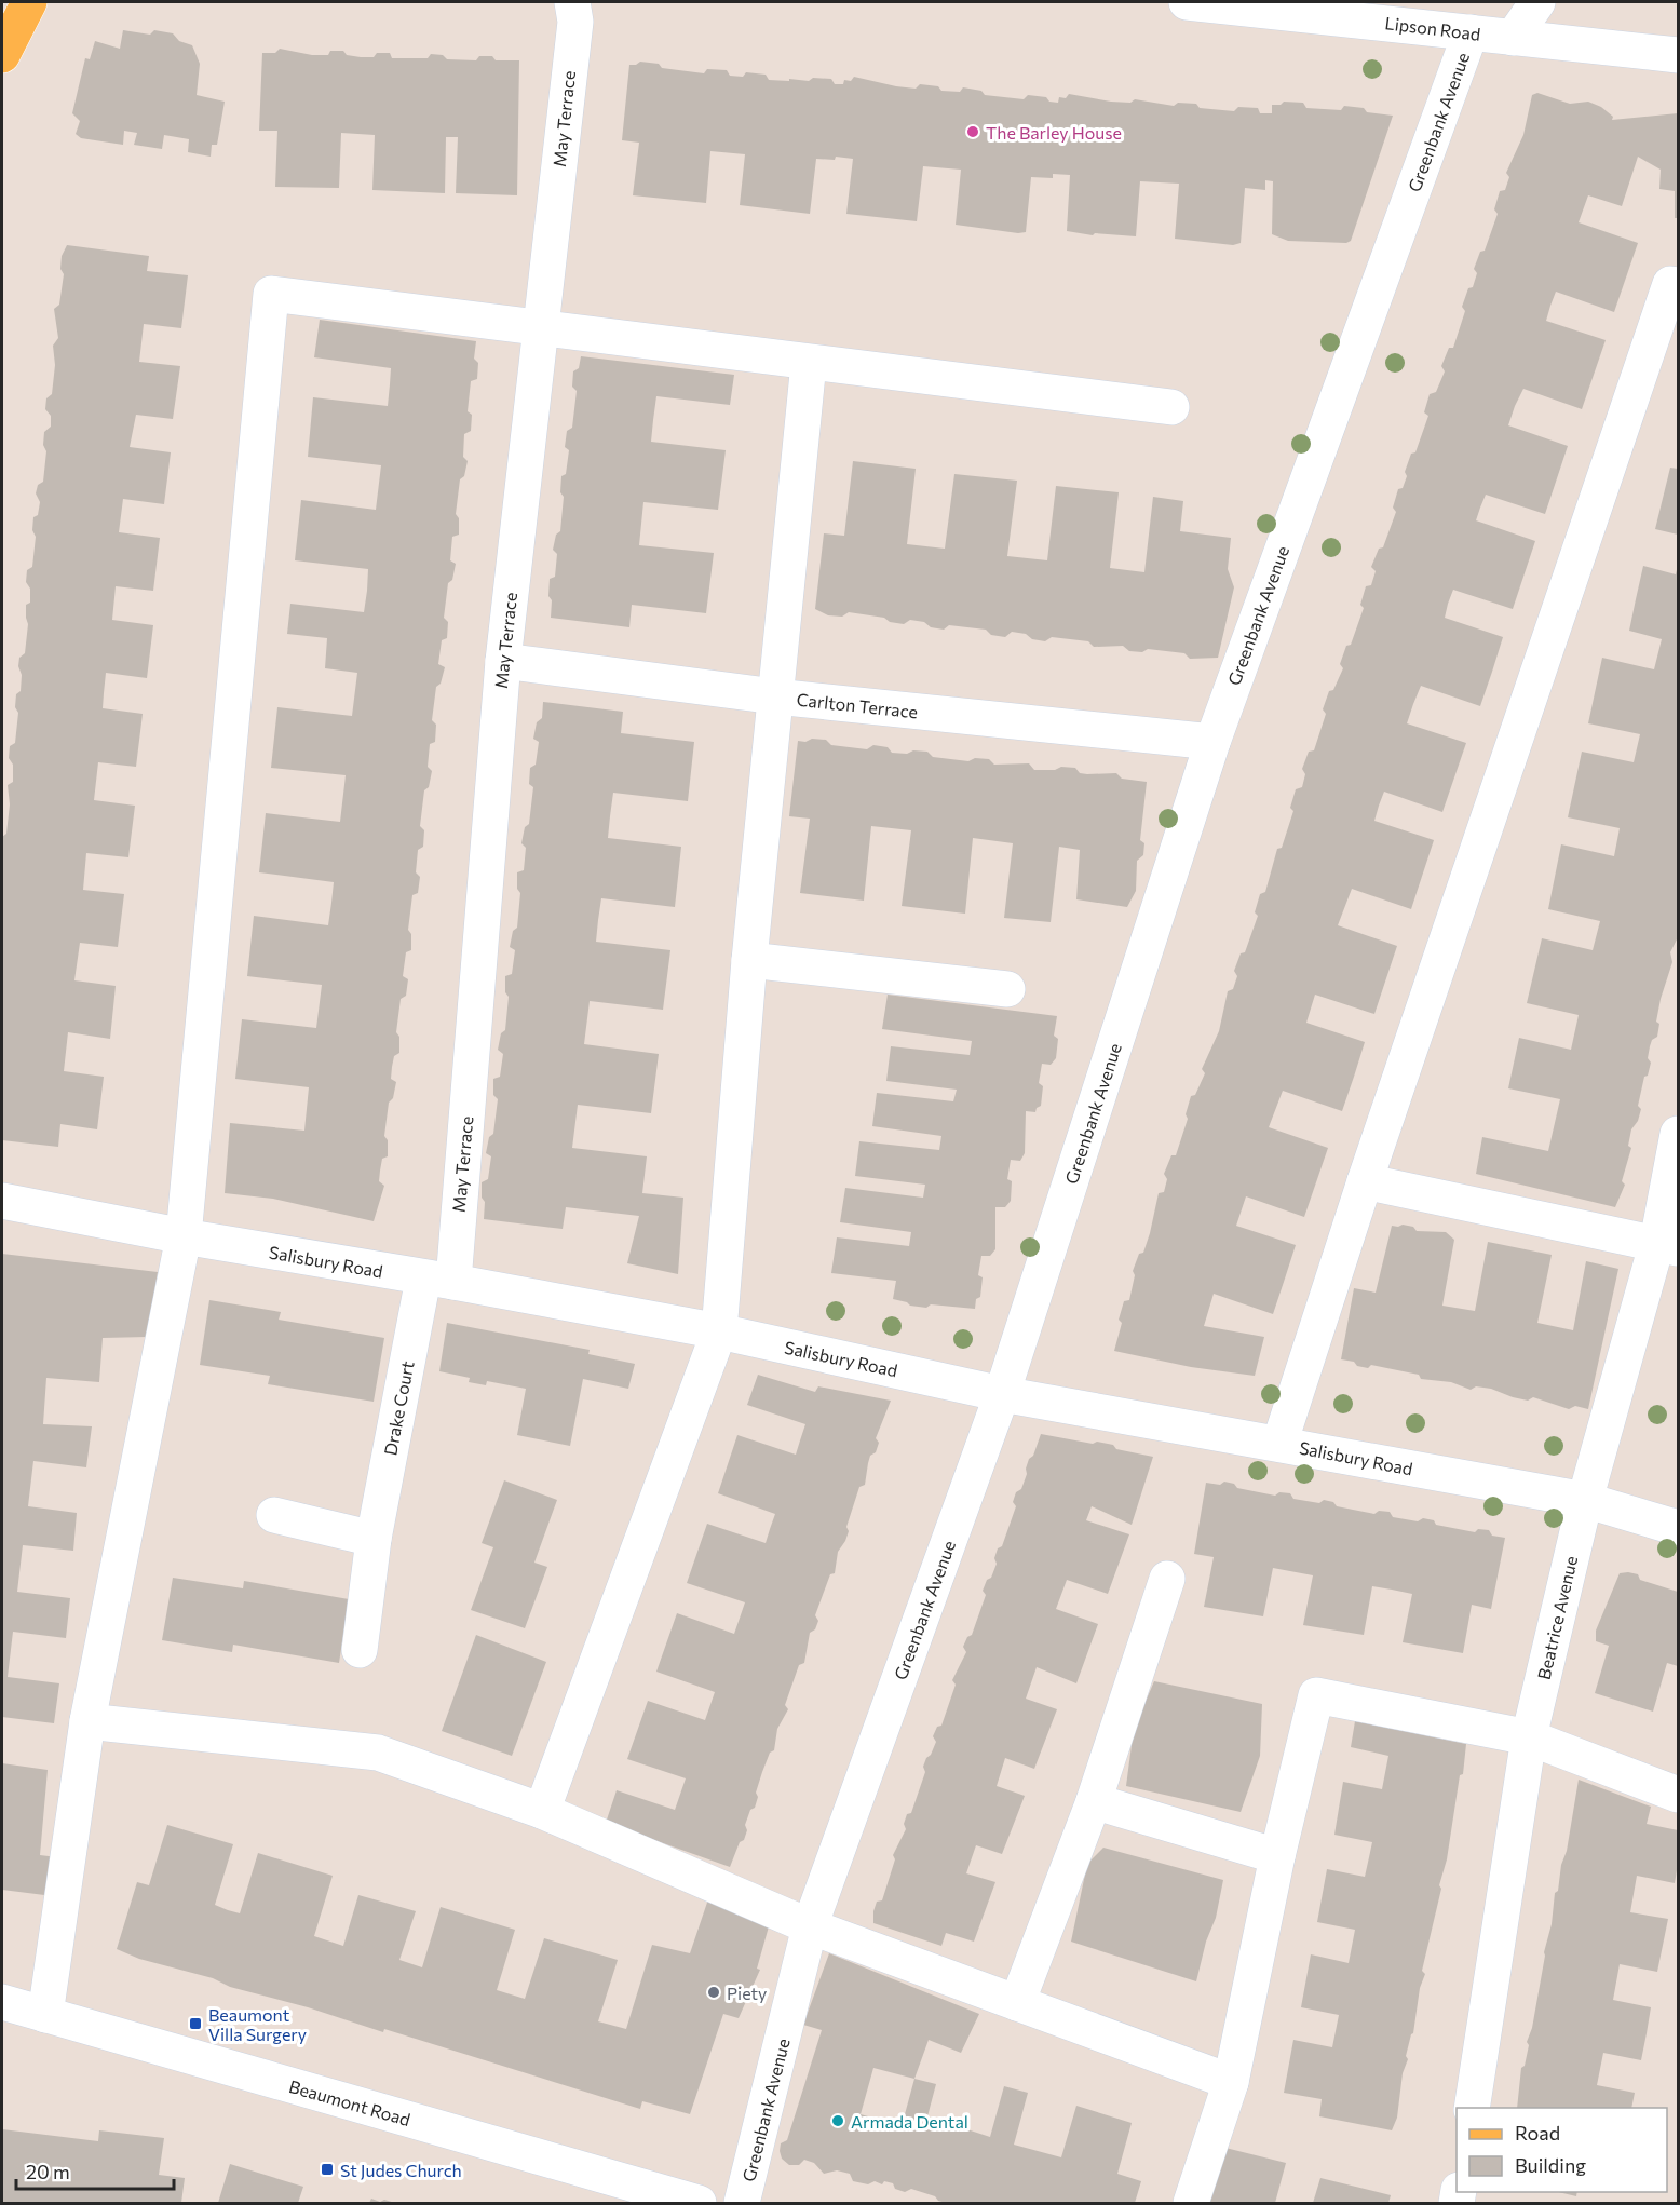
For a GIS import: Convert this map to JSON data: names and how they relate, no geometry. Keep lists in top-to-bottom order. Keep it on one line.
{"streets":{"street":["Lipson Road","May Terrace","Greenbank Avenue","Carlton Terrace","Salisbury Road","Drake Court","Beatrice Avenue","Beaumont Road"]},"crossings":[["Lipson Road","Greenbank Avenue"],["May Terrace","Carlton Terrace"],["May Terrace","Salisbury Road"],["May Terrace","Drake Court"],["Greenbank Avenue","Carlton Terrace"],["Greenbank Avenue","Salisbury Road"],["Salisbury Road","Drake Court"],["Salisbury Road","Beatrice Avenue"]],"places":{"other":["The Barley House","Piety","Armada Dental"],"transit":["Beaumont Villa Surgery","St Judes Church"]},"legend":["Road","Building"],"scale_bar":"20 m"}
